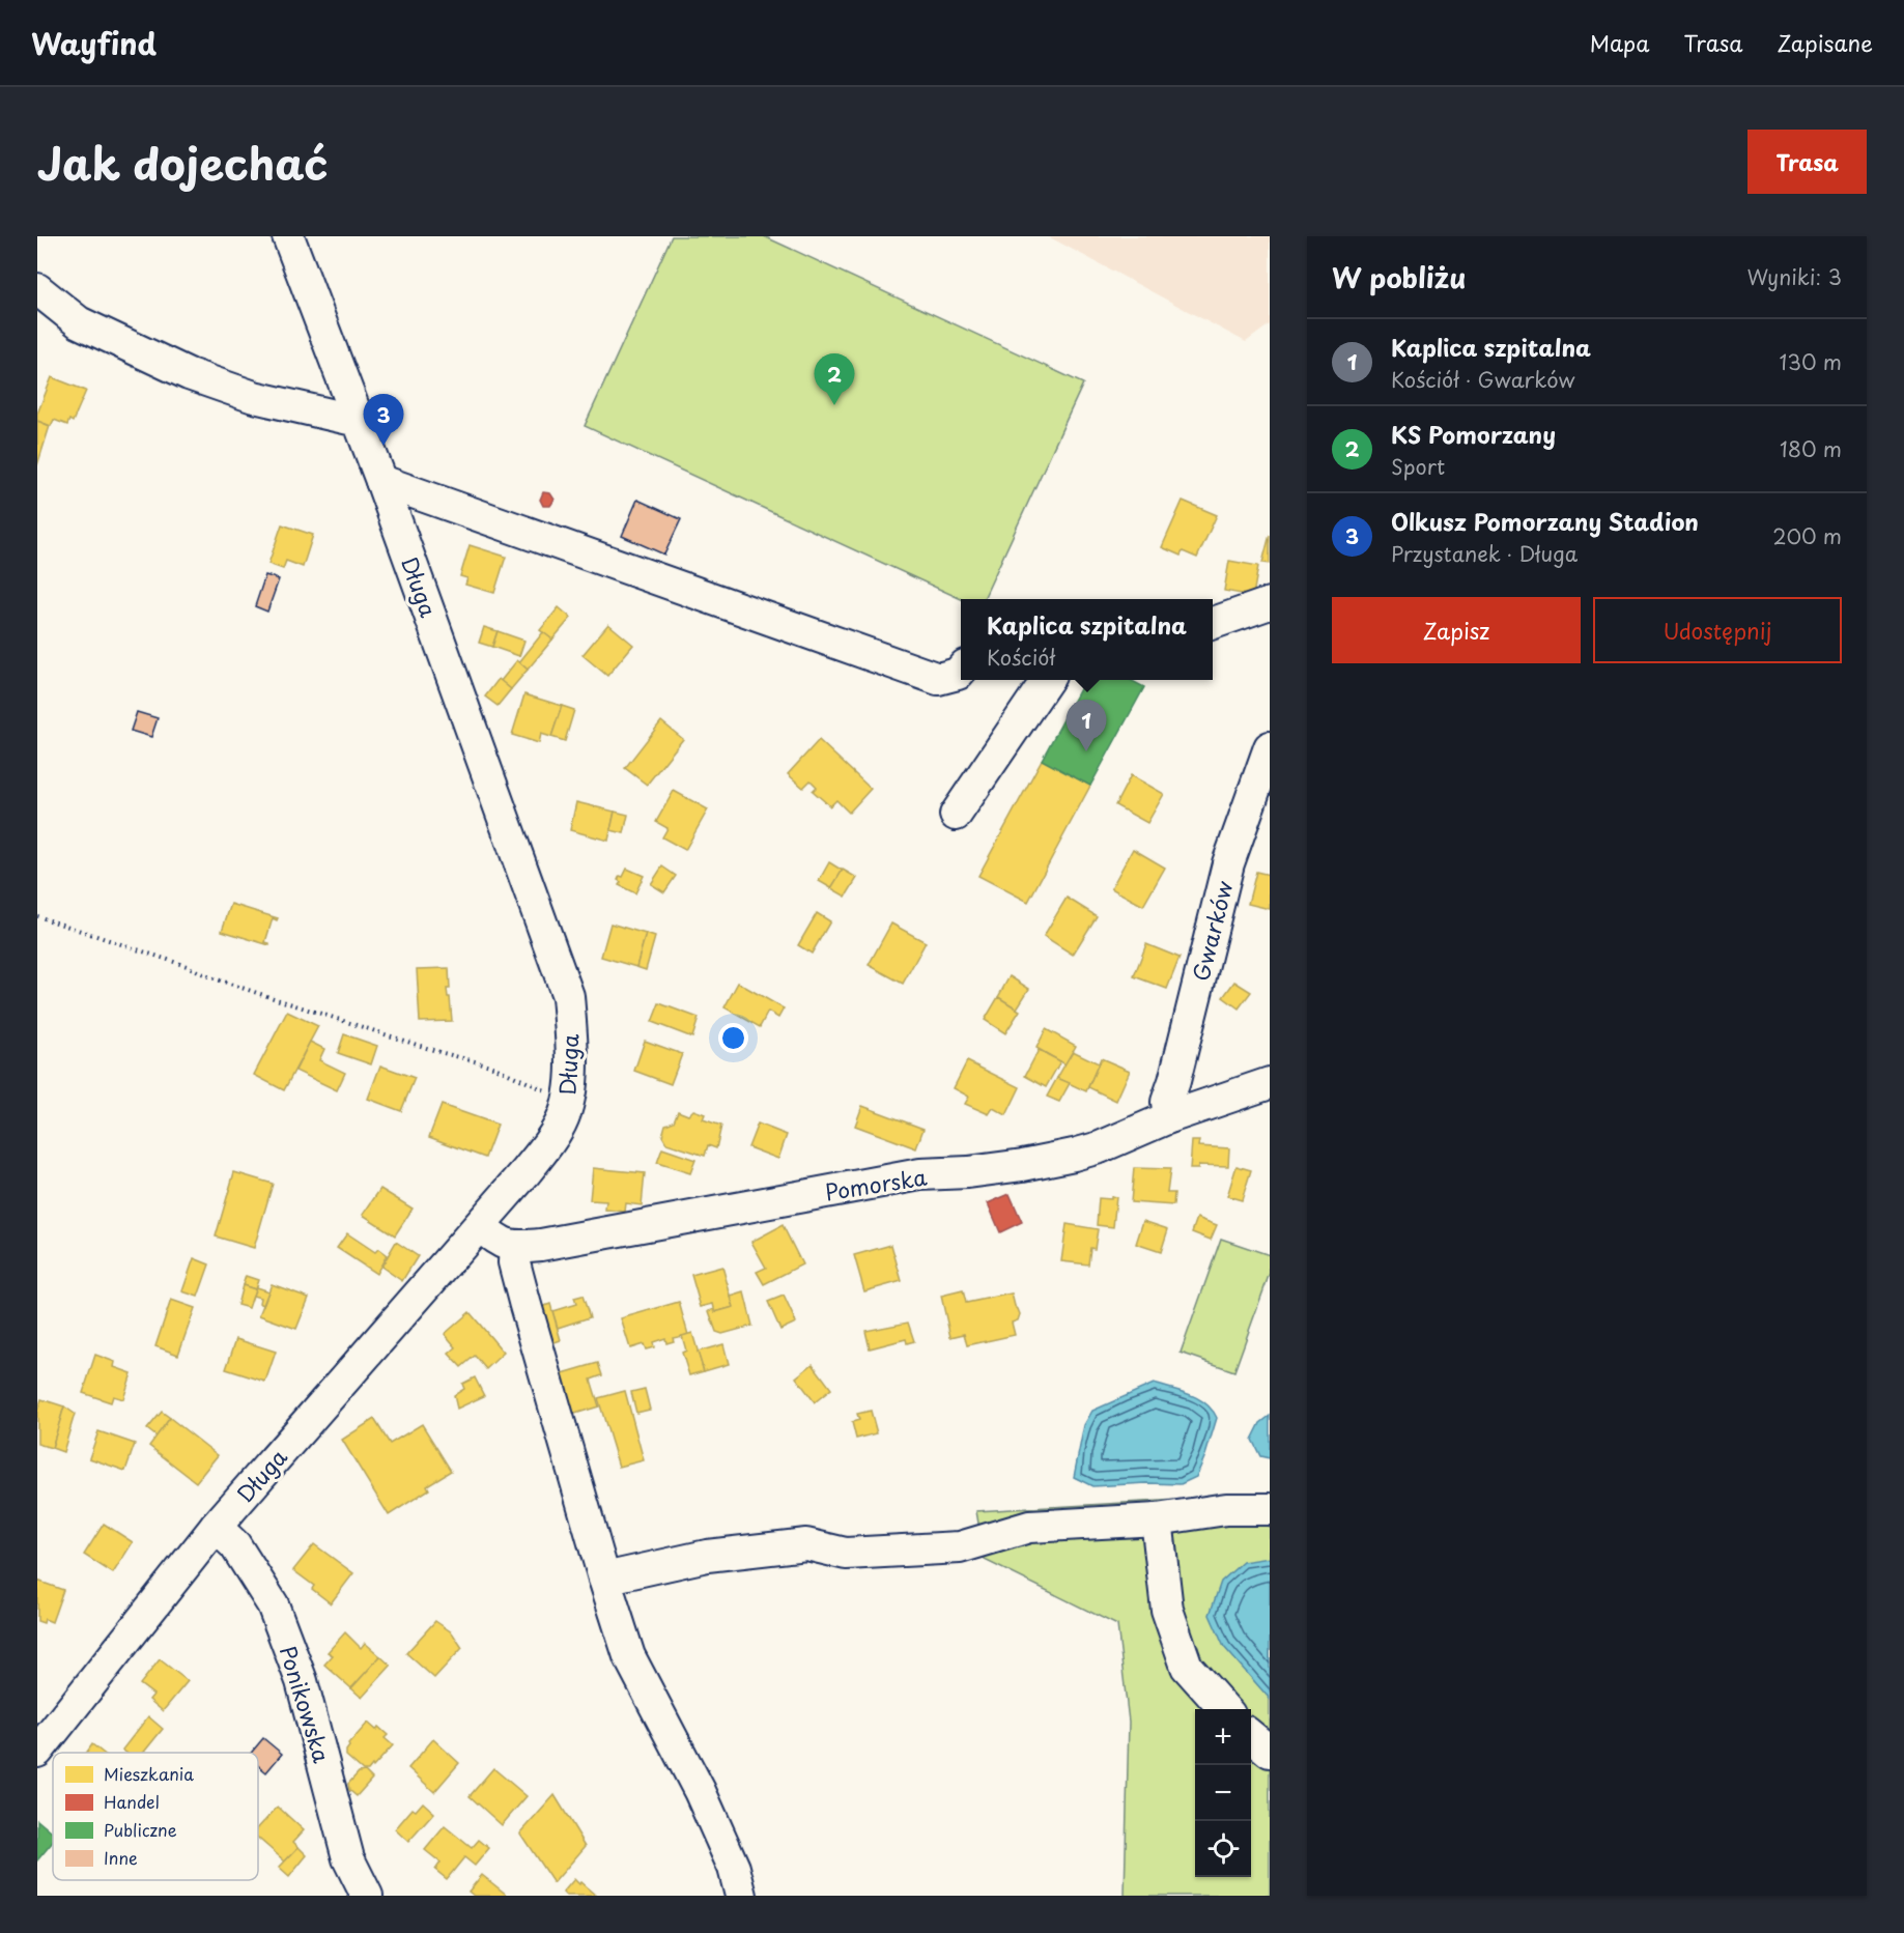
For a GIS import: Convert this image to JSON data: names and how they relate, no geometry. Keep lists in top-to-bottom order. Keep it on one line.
{"streets":{"street":["Długa","Gwarków","Pomorska","Ponikowska"]},"crossings":[["Długa","Ponikowska"],["Gwarków","Pomorska"]],"legend":["Mieszkania","Handel","Publiczne","Inne"],"page":{"header":"Wayfind","nav":["Mapa","Trasa","Zapisane"],"title":"Jak dojechać","buttons":["Trasa",["Zapisz","Udostępnij"]],"heading":["W pobliżu","Wyniki: 3"],"list":[{"mark":"1","name":"Kaplica szpitalna","note":"Kościół · Gwarków","value":"130 m"},{"mark":"2","name":"KS Pomorzany","note":"Sport","value":"180 m"},{"mark":"3","name":"Olkusz Pomorzany Stadion","note":"Przystanek · Długa","value":"200 m"}],"pins":["2","3","1"],"popup":["Kaplica szpitalna","Kościół"],"map_buttons":["+","−"]}}
